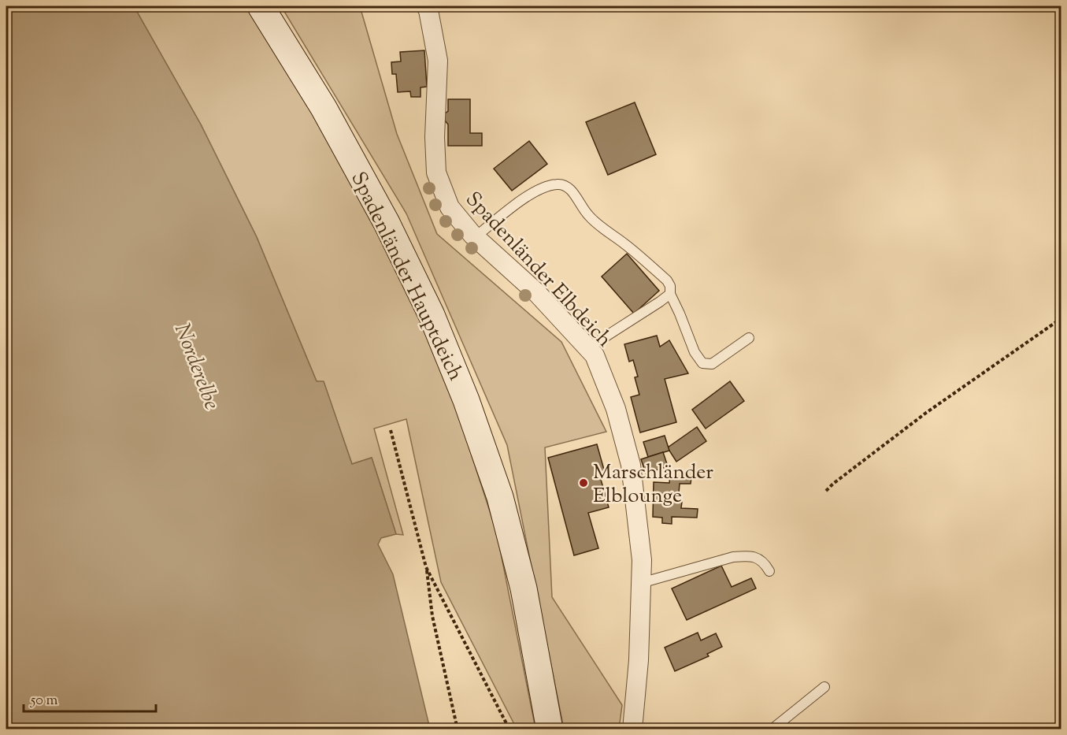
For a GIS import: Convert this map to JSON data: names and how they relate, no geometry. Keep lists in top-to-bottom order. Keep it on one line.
{"streets":{"street":["Spadenländer Elbdeich","Spadenländer Hauptdeich"]},"water":["Norderelbe"],"places":["Marschländer Elblounge"],"scale_bar":"50 m"}
